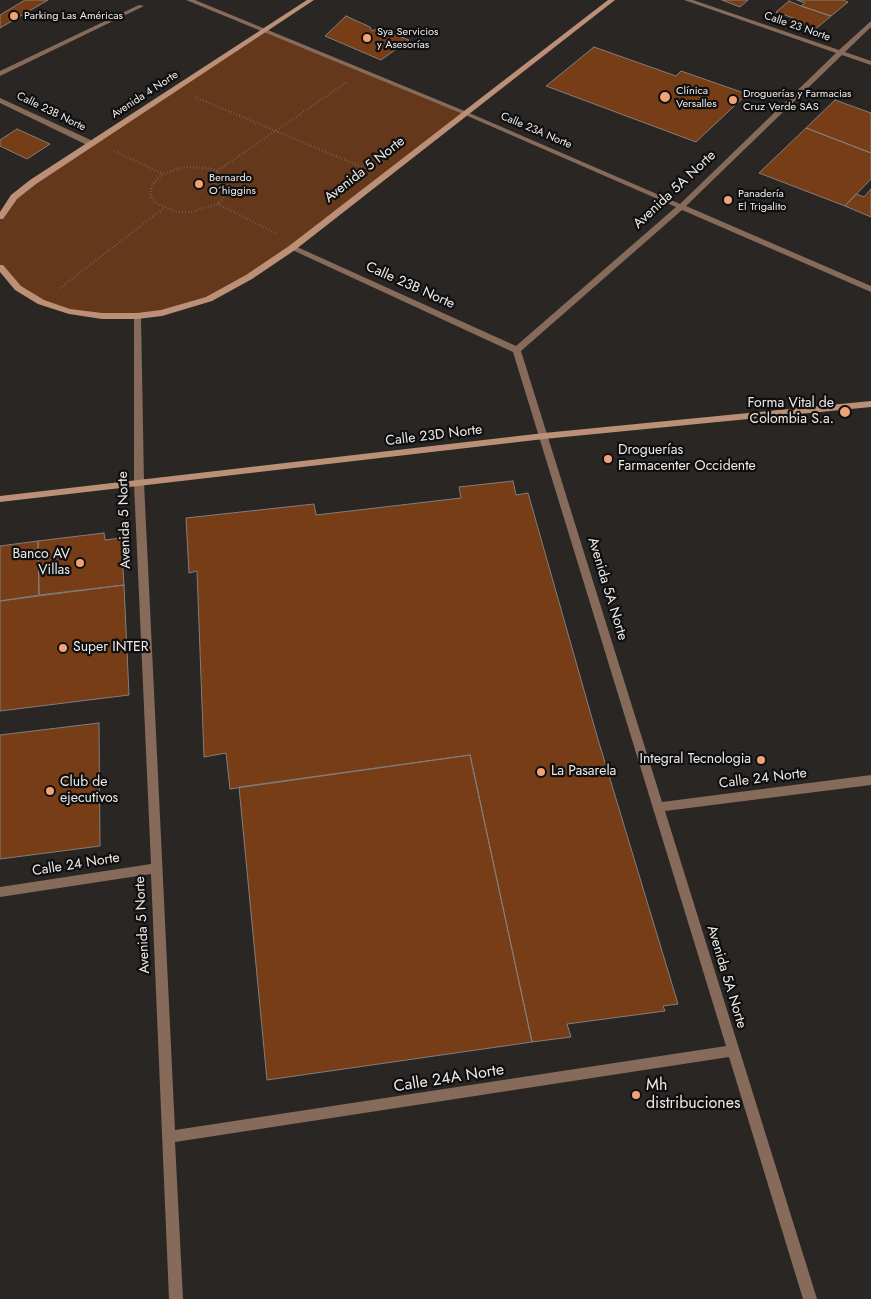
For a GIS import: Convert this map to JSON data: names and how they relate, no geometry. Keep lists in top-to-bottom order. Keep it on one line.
{"streets":{"street":["Calle 23 Norte","Avenida 4 Norte","Calle 23B Norte","Calle 23A Norte","Avenida 5 Norte","Avenida 5A Norte","Calle 23D Norte","Calle 24 Norte","Calle 24A Norte"]},"crossings":[["Calle 23 Norte","Avenida 5A Norte"],["Avenida 4 Norte","Calle 23B Norte"],["Avenida 4 Norte","Calle 23A Norte"],["Calle 23B Norte","Avenida 5 Norte"],["Calle 23B Norte","Avenida 5A Norte"],["Calle 23A Norte","Avenida 5 Norte"],["Calle 23A Norte","Avenida 5A Norte"],["Avenida 5 Norte","Calle 23D Norte"],["Avenida 5 Norte","Calle 24 Norte"],["Avenida 5 Norte","Calle 24A Norte"],["Avenida 5A Norte","Calle 23D Norte"],["Avenida 5A Norte","Calle 24 Norte"],["Avenida 5A Norte","Calle 24A Norte"]],"places":["Parking Las Américas","Sya Servicios y Asesorías","Clínica Versalles","Droguerías y Farmacias Cruz Verde SAS","Bernardo O´higgins","Panadería El Trigalito","Forma Vital de Colombia S.a.","Droguerías Farmacenter Occidente","Banco AV Villas","Super INTER","Integral Tecnologia","La Pasarela","Club de ejecutivos","Mh distribuciones"]}
